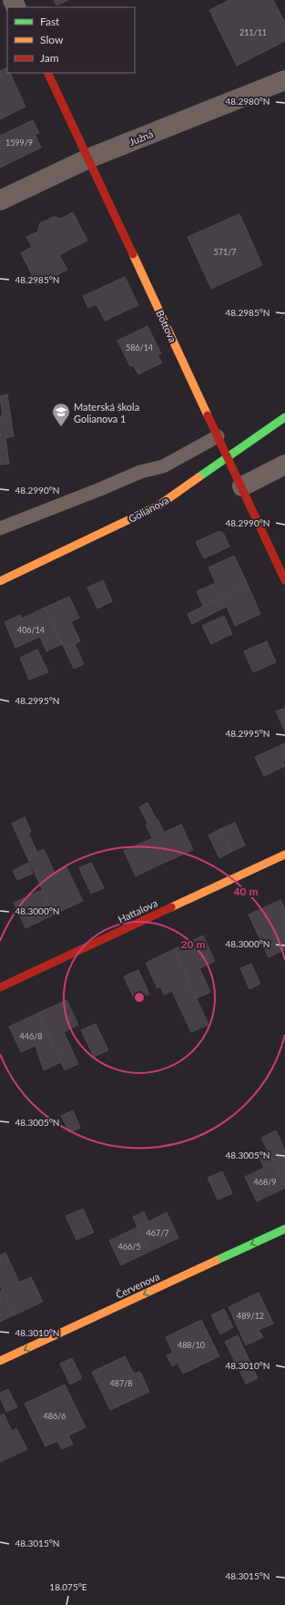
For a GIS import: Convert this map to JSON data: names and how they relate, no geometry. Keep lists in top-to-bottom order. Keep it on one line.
{"streets":{"street":["Južná","Bottova","Golianova","Hattalova","Červenova"]},"crossings":[["Južná","Bottova"],["Bottova","Golianova"]],"one_way":["Červenova"],"places":{"school or university":["Materská škola Golianova 1"]},"house_numbers":["211/11","1599/9","571/7","586/14","406/14","446/8","468/9","467/7","466/5","489/12","488/10","487/8","486/6"],"legend":["Fast","Slow","Jam"],"coordinates":["48.2980°N","48.2985°N","48.2990°N","48.2995°N","48.3000°N","48.3005°N","48.3010°N","48.3015°N","18.075°E"],"rings":["40 m","20 m"]}
